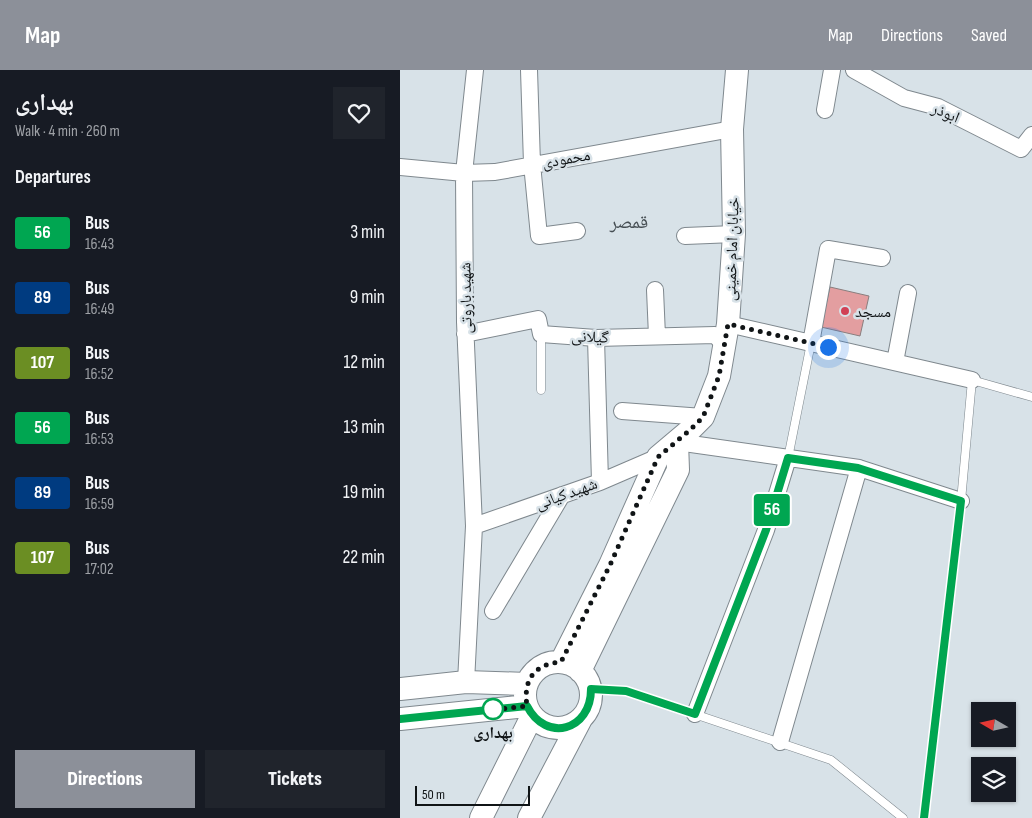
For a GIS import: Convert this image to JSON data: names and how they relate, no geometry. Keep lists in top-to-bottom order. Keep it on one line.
{"streets":{"street":["ابوذر","محمودی","خیابان امام خمینی","شهید باروتی","گیلانی","شهید کیانی"]},"crossings":[["محمودی","خیابان امام خمینی"],["محمودی","شهید باروتی"],["خیابان امام خمینی","گیلانی"],["خیابان امام خمینی","شهید کیانی"],["شهید باروتی","شهید کیانی"]],"districts":["قمصر"],"places":["مسجد","بهداری"],"lines":["bus line 56"],"scale_bar":"50 m","north":"left","page":{"header":"Map","nav":["Map","Directions","Saved"],"heading":[["بهداری","Walk · 4 min · 260 m"],"Departures"],"on_map":"56","list":[{"mark":"56","name":"Bus","note":"16:43","value":"3 min"},{"mark":"89","name":"Bus","note":"16:49","value":"9 min"},{"mark":"107","name":"Bus","note":"16:52","value":"12 min"},{"mark":"56","name":"Bus","note":"16:53","value":"13 min"},{"mark":"89","name":"Bus","note":"16:59","value":"19 min"},{"mark":"107","name":"Bus","note":"17:02","value":"22 min"}],"buttons":["Directions","Tickets"],"scale":"50 m"}}
